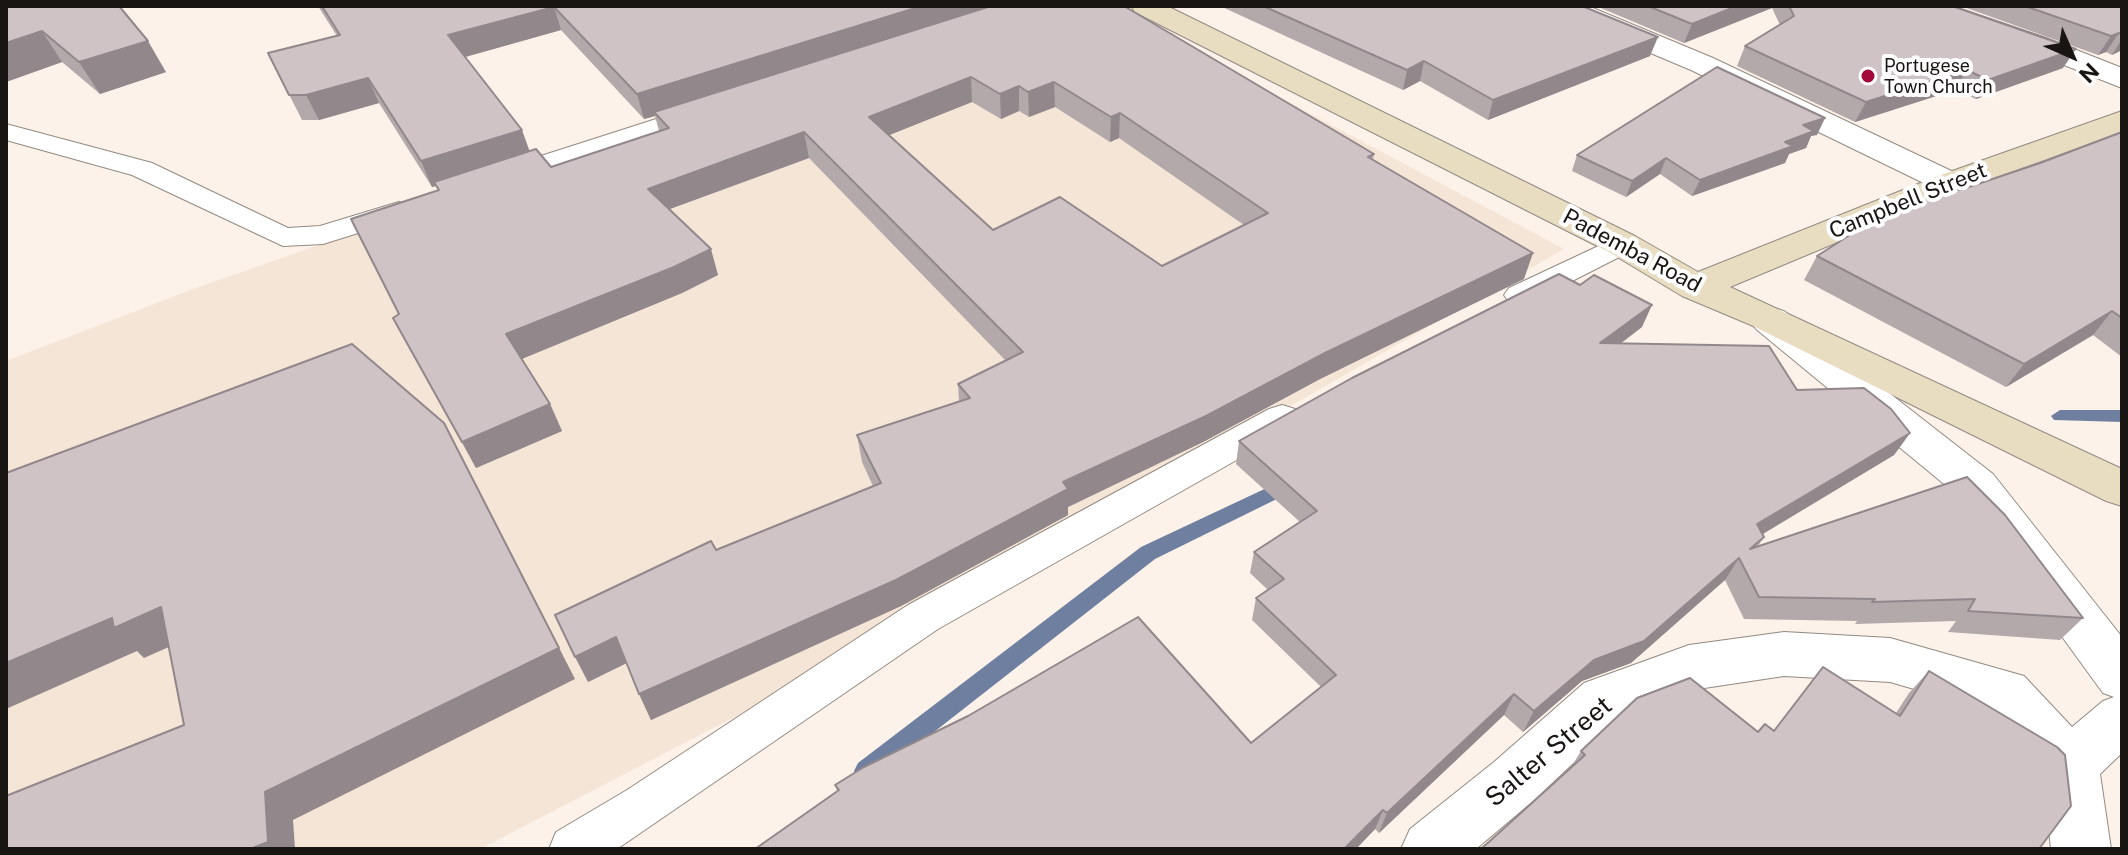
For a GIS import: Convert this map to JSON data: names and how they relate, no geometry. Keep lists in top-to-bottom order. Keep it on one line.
{"streets":{"main road":["Campbell Street","Pademba Road"],"street":["Salter Street"]},"crossings":[["Campbell Street","Pademba Road"]],"places":["Portugese Town Church"],"north":"bottom right"}
